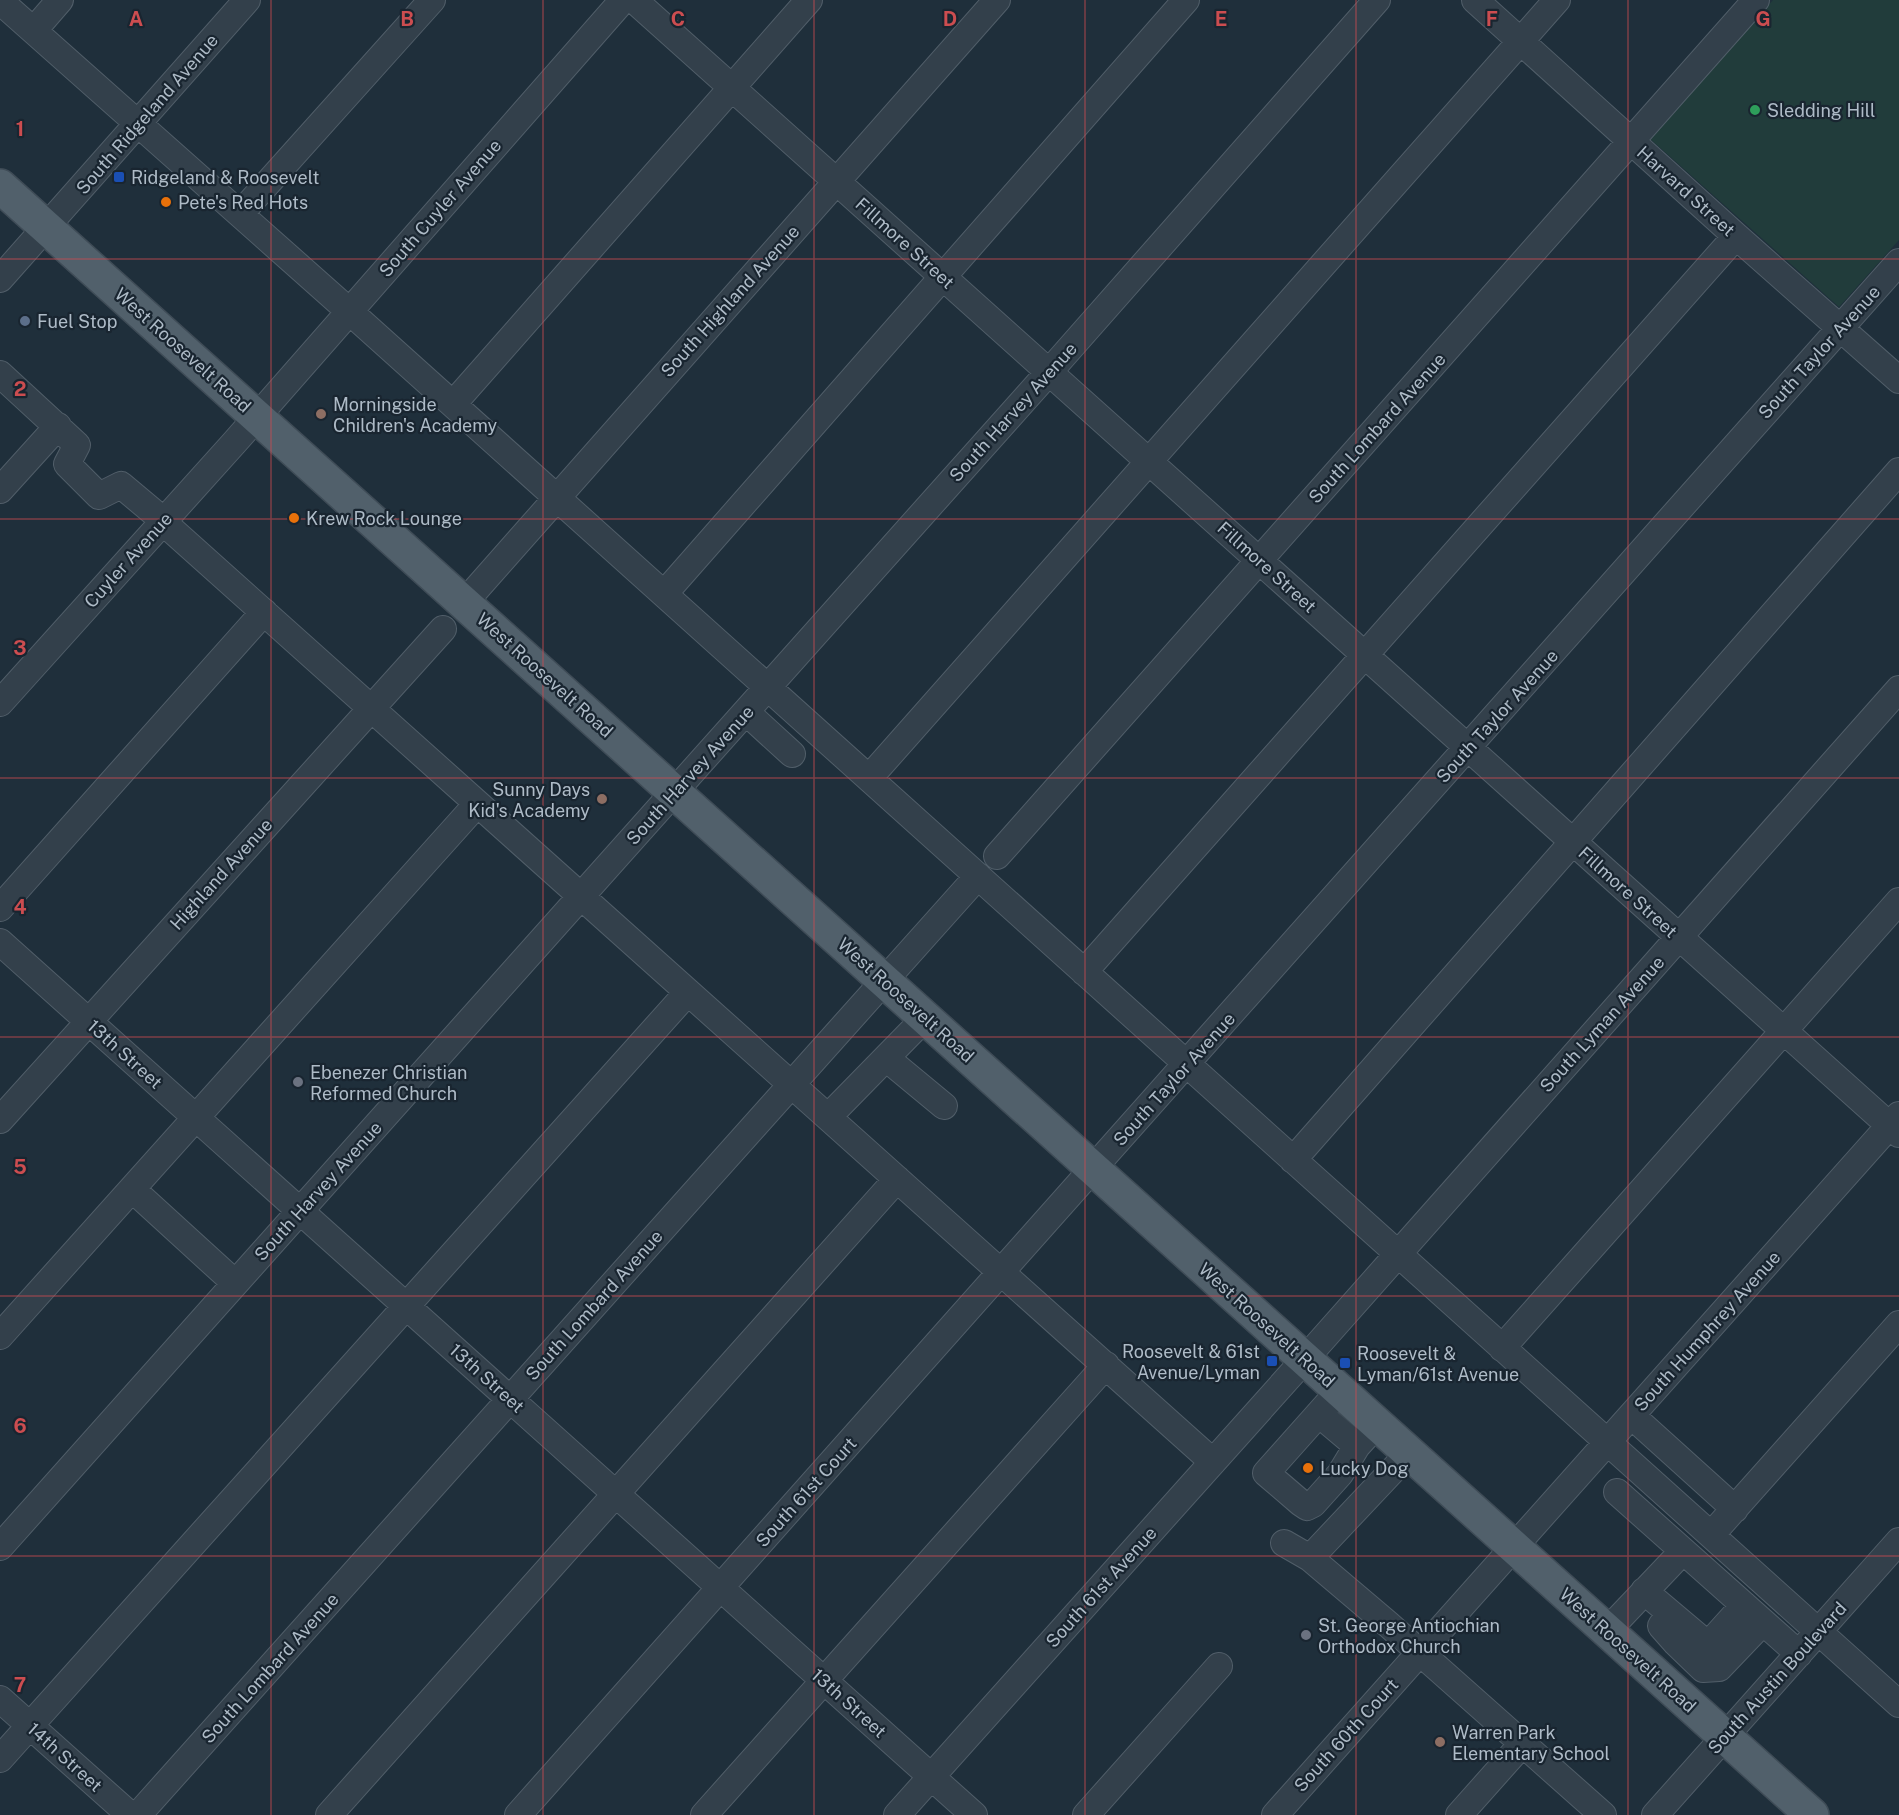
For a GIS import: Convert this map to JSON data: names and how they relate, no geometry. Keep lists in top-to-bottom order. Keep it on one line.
{"streets":{"main road":["West Roosevelt Road"],"street":["South Ridgeland Avenue","Harvard Street","South Cuyler Avenue","Fillmore Street","South Highland Avenue","South Taylor Avenue","South Harvey Avenue","South Lombard Avenue","Cuyler Avenue","Highland Avenue","South Lyman Avenue","13th Street","South Humphrey Avenue","South 61st Court","South 61st Avenue","South Austin Boulevard","South 60th Court","14th Street"]},"crossings":[["South Ridgeland Avenue","West Roosevelt Road"],["Harvard Street","South Taylor Avenue"],["Harvard Street","South Lombard Avenue"],["South Cuyler Avenue","West Roosevelt Road"],["South Cuyler Avenue","Cuyler Avenue"],["Fillmore Street","South Highland Avenue"],["Fillmore Street","South Taylor Avenue"],["Fillmore Street","South Harvey Avenue"],["Fillmore Street","South Lombard Avenue"],["Fillmore Street","South Lyman Avenue"],["Fillmore Street","South Humphrey Avenue"],["South Highland Avenue","West Roosevelt Road"],["West Roosevelt Road","South Taylor Avenue"],["West Roosevelt Road","South Harvey Avenue"],["West Roosevelt Road","South Lombard Avenue"],["West Roosevelt Road","Cuyler Avenue"],["West Roosevelt Road","South Lyman Avenue"],["West Roosevelt Road","South Humphrey Avenue"],["West Roosevelt Road","South 61st Court"],["West Roosevelt Road","South 61st Avenue"],["West Roosevelt Road","South Austin Boulevard"],["West Roosevelt Road","South 60th Court"],["South Taylor Avenue","South 61st Court"],["South Harvey Avenue","13th Street"],["South Lombard Avenue","13th Street"],["Highland Avenue","13th Street"],["South Lyman Avenue","South 61st Avenue"],["13th Street","South 61st Court"],["13th Street","South 61st Avenue"],["South Humphrey Avenue","South 60th Court"]],"places":{"other":["Sledding Hill","Pete's Red Hots","Fuel Stop","Morningside Children's Academy","Krew Rock Lounge","Sunny Days Kid's Academy","Ebenezer Christian Reformed Church","Lucky Dog","St. George Antiochian Orthodox Church","Warren Park Elementary School"],"transit":["Ridgeland & Roosevelt","Roosevelt & 61st Avenue/Lyman","Roosevelt & Lyman/61st Avenue"]},"grid":{"columns":["A","B","C","D","E","F","G"],"rows":["1","2","3","4","5","6","7"]}}
